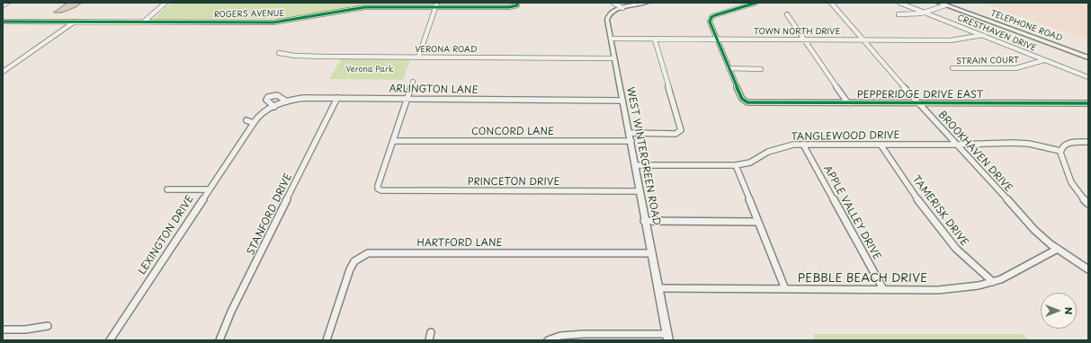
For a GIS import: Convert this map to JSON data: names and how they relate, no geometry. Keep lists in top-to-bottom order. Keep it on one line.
{"streets":{"main road":["TELEPHONE ROAD"],"street":["ROGERS AVENUE","TOWN NORTH DRIVE","CRESTHAVEN DRIVE","VERONA ROAD","STRAIN COURT","ARLINGTON LANE","PEPPERIDGE DRIVE EAST","CONCORD LANE","TANGLEWOOD DRIVE","BROOKHAVEN DRIVE","WEST WINTERGREEN ROAD","PRINCETON DRIVE","TAMERISK DRIVE","APPLE VALLEY DRIVE","STANFORD DRIVE","LEXINGTON DRIVE","HARTFORD LANE","PEBBLE BEACH DRIVE"]},"crossings":[["TOWN NORTH DRIVE","CRESTHAVEN DRIVE"],["TOWN NORTH DRIVE","BROOKHAVEN DRIVE"],["TOWN NORTH DRIVE","WEST WINTERGREEN ROAD"],["CRESTHAVEN DRIVE","STRAIN COURT"],["VERONA ROAD","WEST WINTERGREEN ROAD"],["ARLINGTON LANE","WEST WINTERGREEN ROAD"],["ARLINGTON LANE","STANFORD DRIVE"],["ARLINGTON LANE","LEXINGTON DRIVE"],["PEPPERIDGE DRIVE EAST","BROOKHAVEN DRIVE"],["CONCORD LANE","WEST WINTERGREEN ROAD"],["CONCORD LANE","PRINCETON DRIVE"],["TANGLEWOOD DRIVE","BROOKHAVEN DRIVE"],["TANGLEWOOD DRIVE","WEST WINTERGREEN ROAD"],["TANGLEWOOD DRIVE","TAMERISK DRIVE"],["TANGLEWOOD DRIVE","APPLE VALLEY DRIVE"],["BROOKHAVEN DRIVE","PEBBLE BEACH DRIVE"],["WEST WINTERGREEN ROAD","PRINCETON DRIVE"],["WEST WINTERGREEN ROAD","HARTFORD LANE"],["WEST WINTERGREEN ROAD","PEBBLE BEACH DRIVE"],["TAMERISK DRIVE","PEBBLE BEACH DRIVE"],["APPLE VALLEY DRIVE","PEBBLE BEACH DRIVE"]],"parks":["Verona Park"],"north":"right"}
